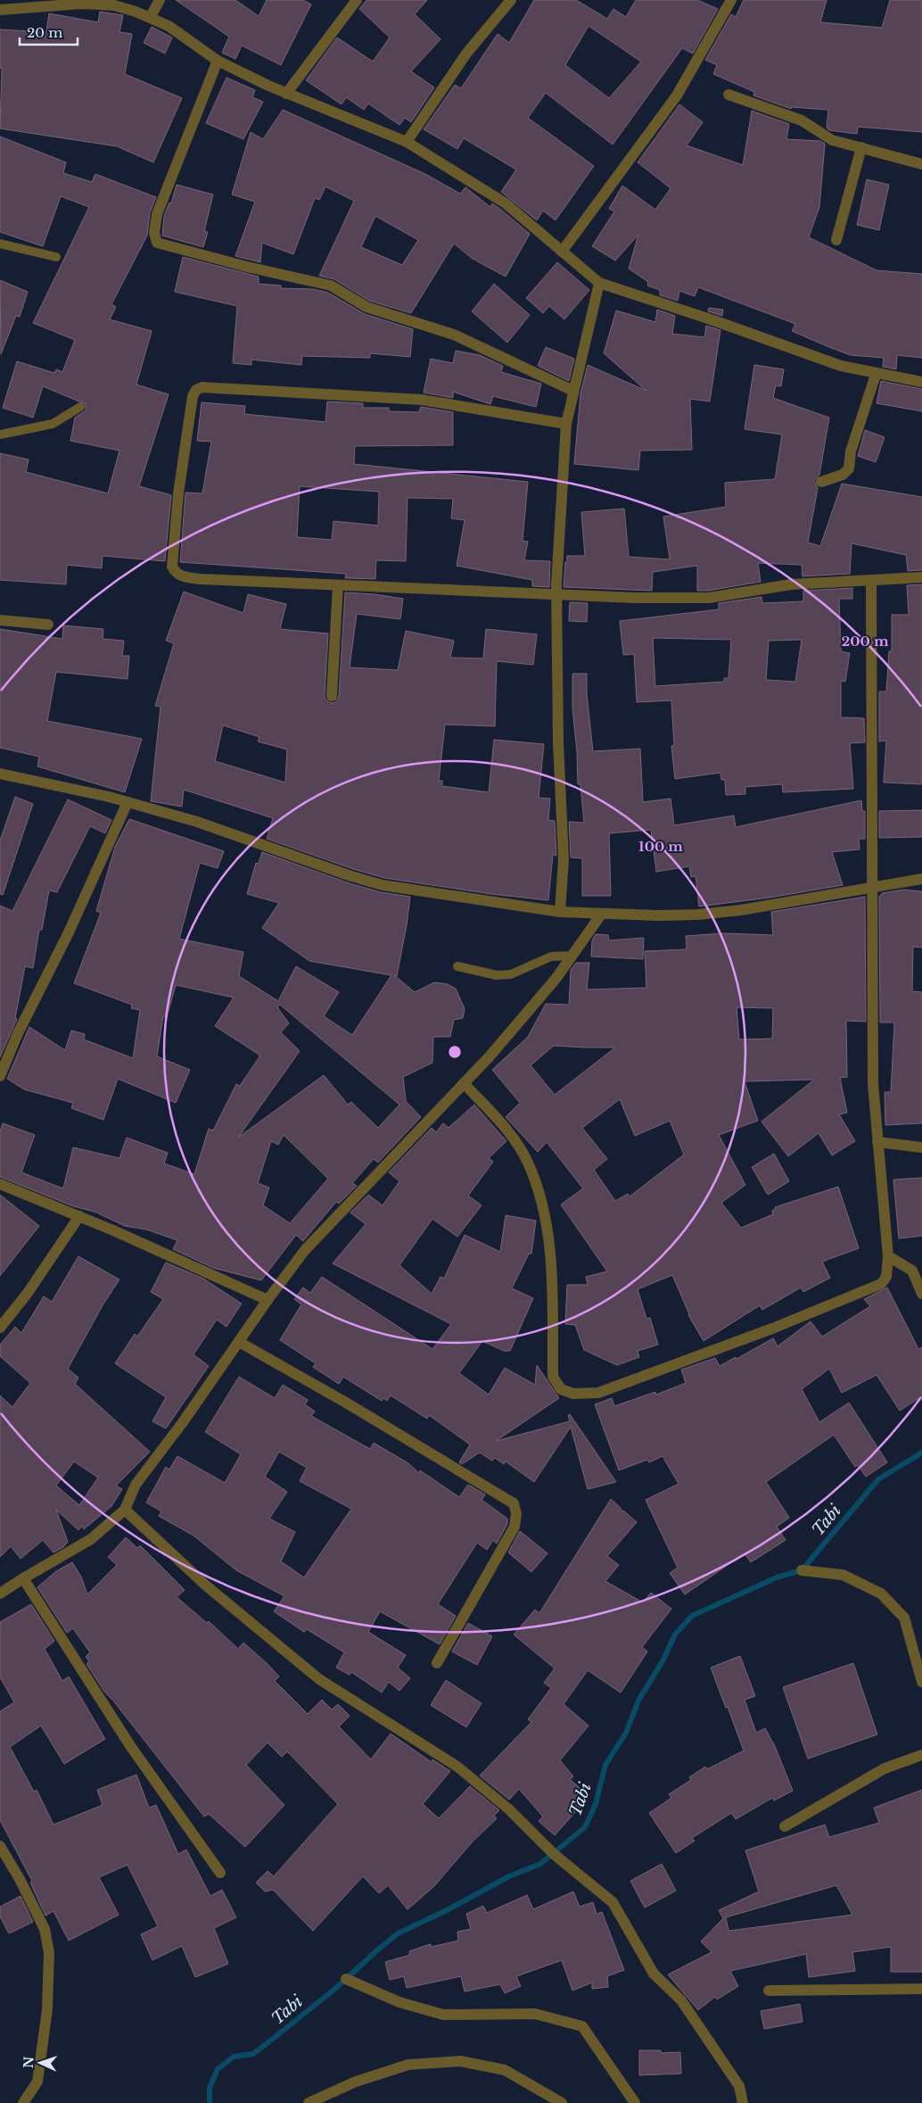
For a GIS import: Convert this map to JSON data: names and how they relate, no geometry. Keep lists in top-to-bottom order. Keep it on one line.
{"water":["Tabi"],"scale_bar":"20 m","north":"left","rings":["200 m","100 m"]}
